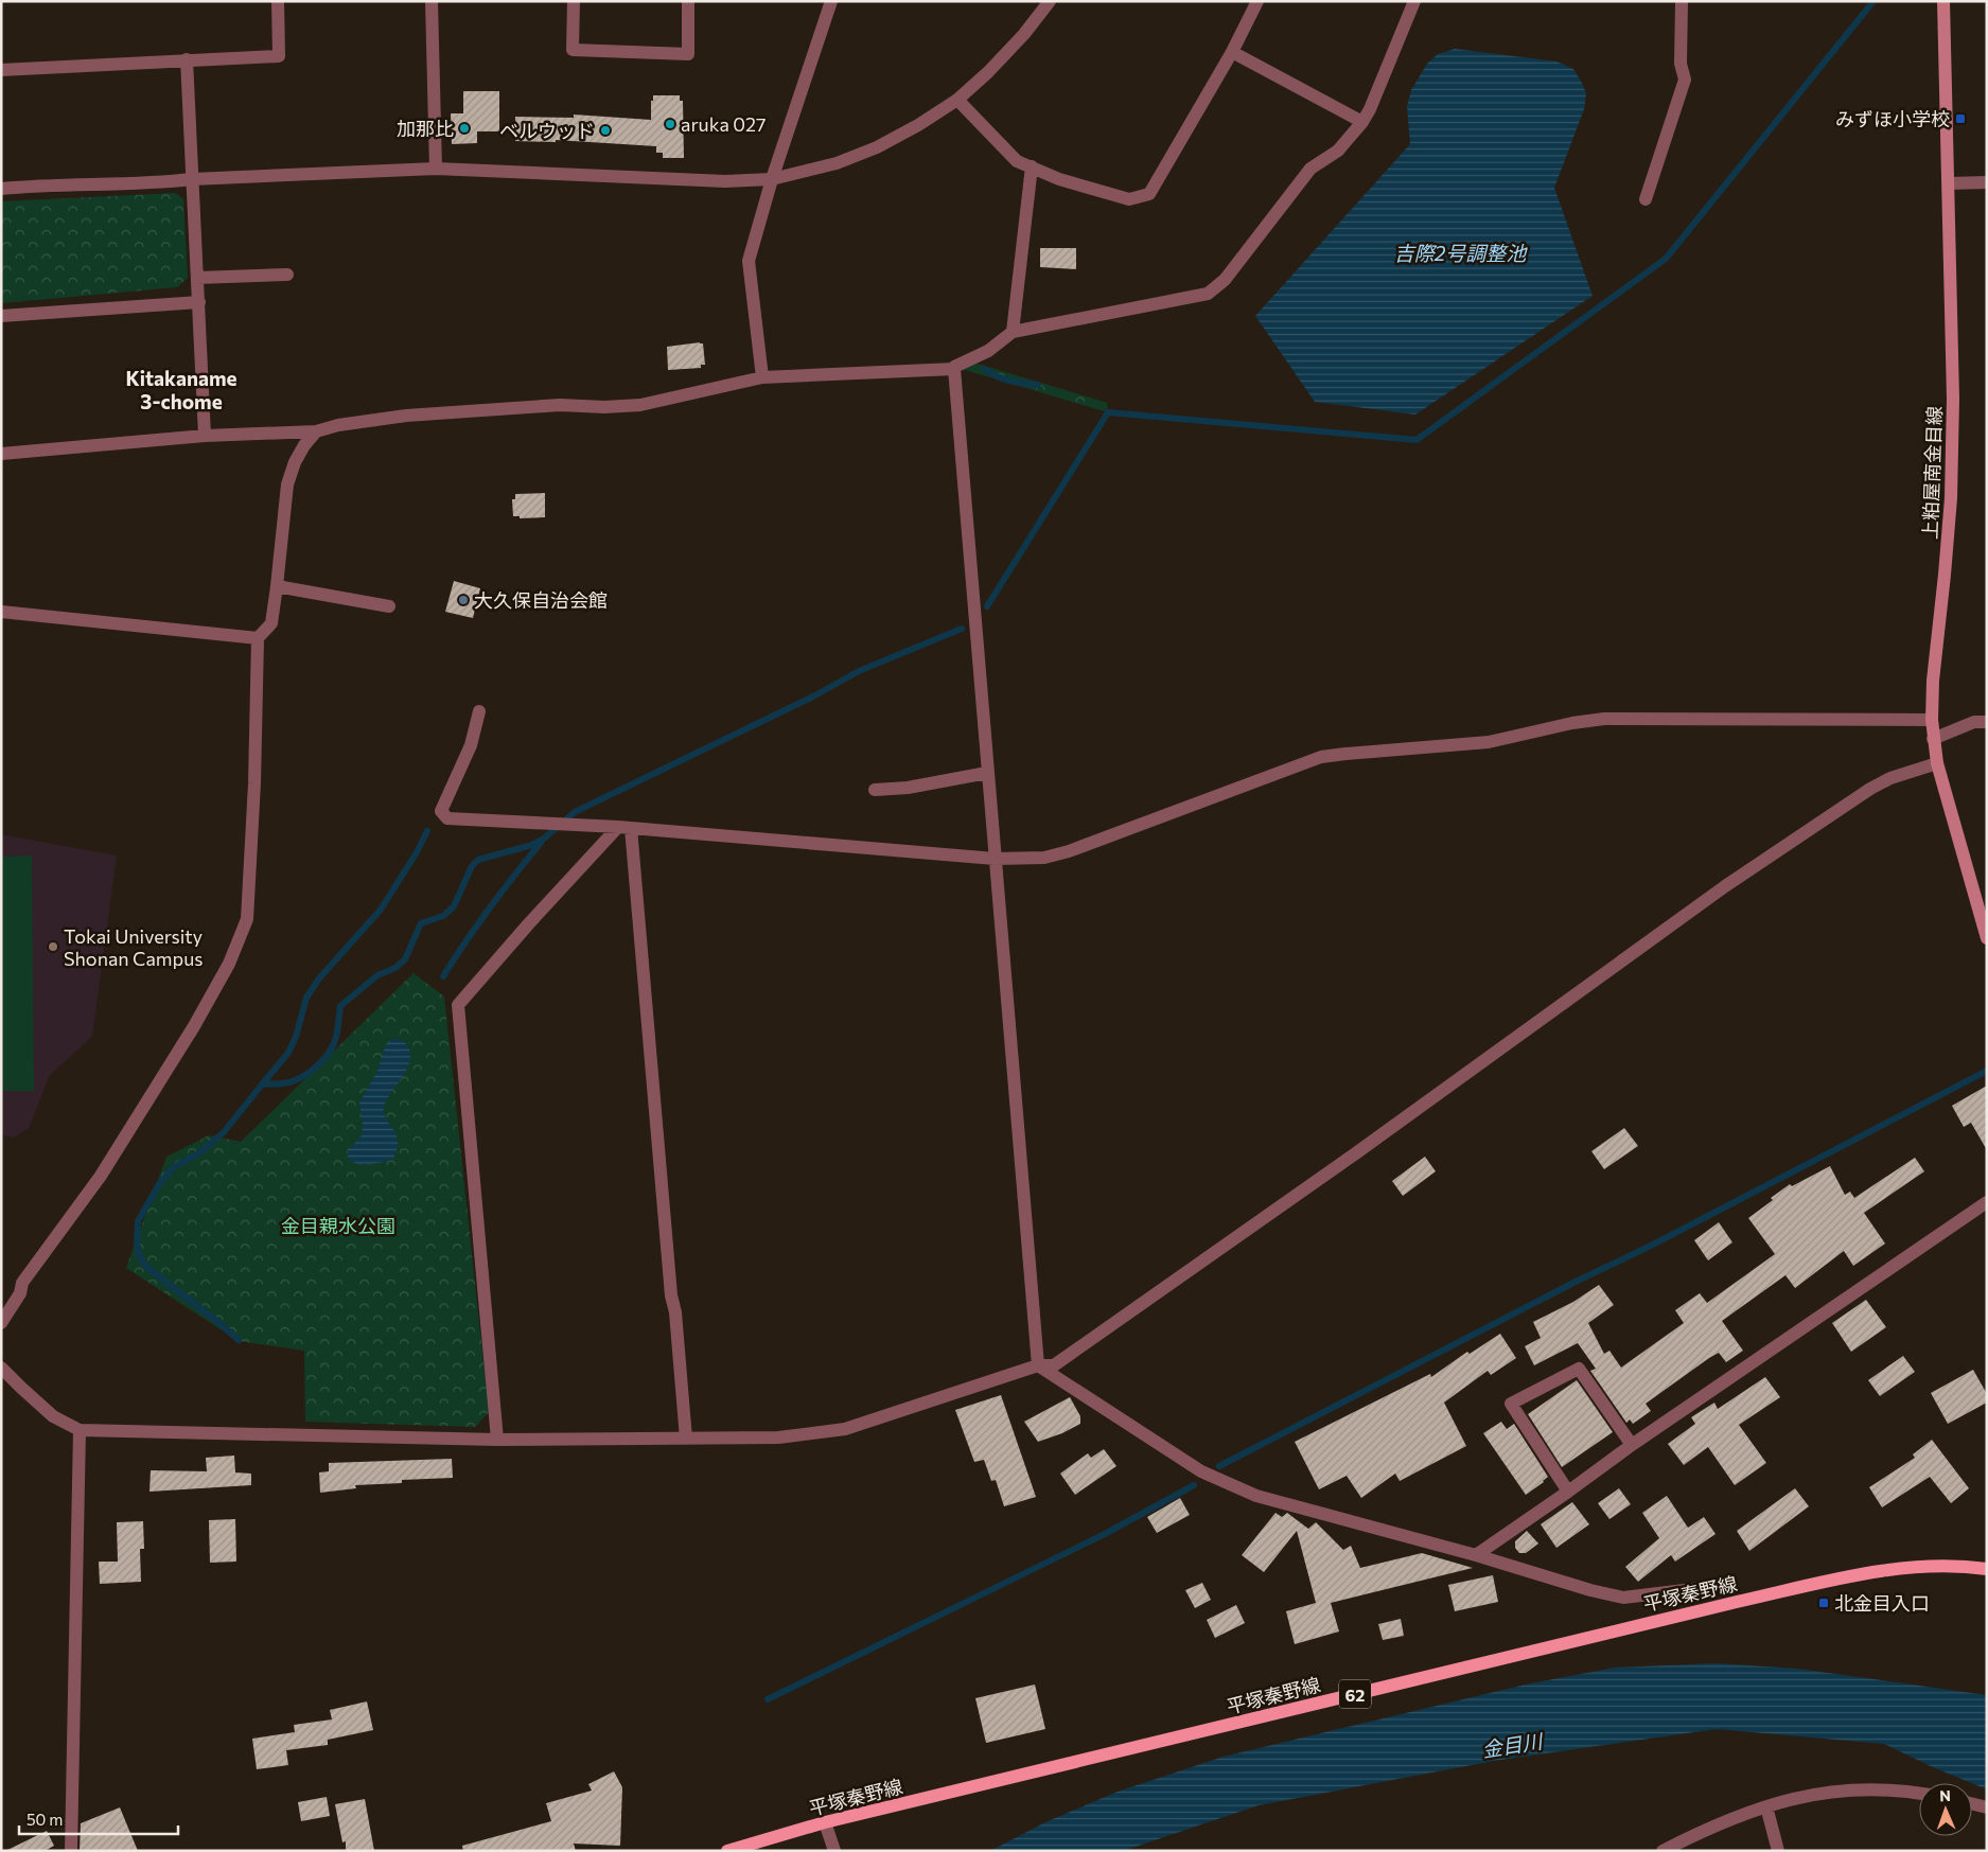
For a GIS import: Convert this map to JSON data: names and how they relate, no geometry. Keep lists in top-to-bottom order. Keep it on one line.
{"streets":{"main road":["上粕屋南金目線","平塚秦野線","62"]},"districts":["Kitakaname 3-chome"],"water":["吉際2号調整池","金目川"],"parks":["金目親水公園"],"places":{"transit":["みずほ小学校","北金目入口"],"other":["aruka 027","加那比","ベルウッド","大久保自治会館","Tokai University Shonan Campus"]},"scale_bar":"50 m","north":"top"}
